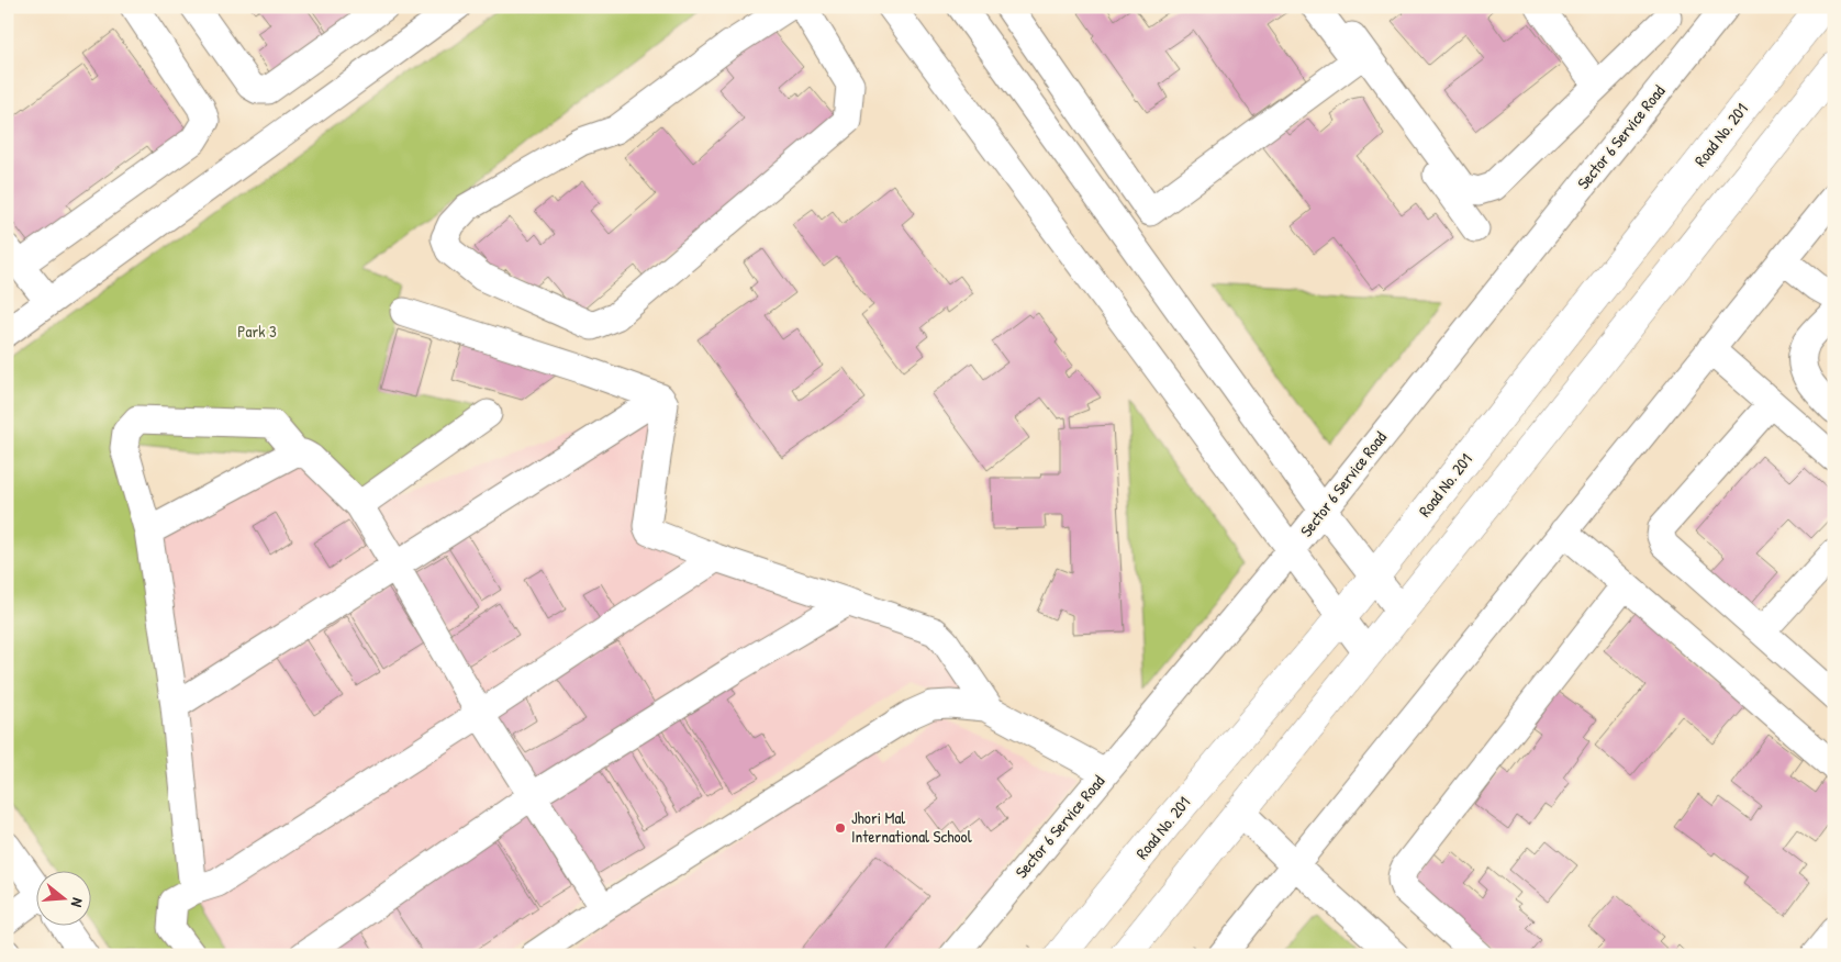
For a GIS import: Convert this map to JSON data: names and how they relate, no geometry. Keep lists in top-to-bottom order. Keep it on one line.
{"streets":{"main road":["Road No. 201"],"street":["Sector 6 Service Road"]},"parks":["Park 3"],"places":["Jhori Mal International School"],"north":"right"}
